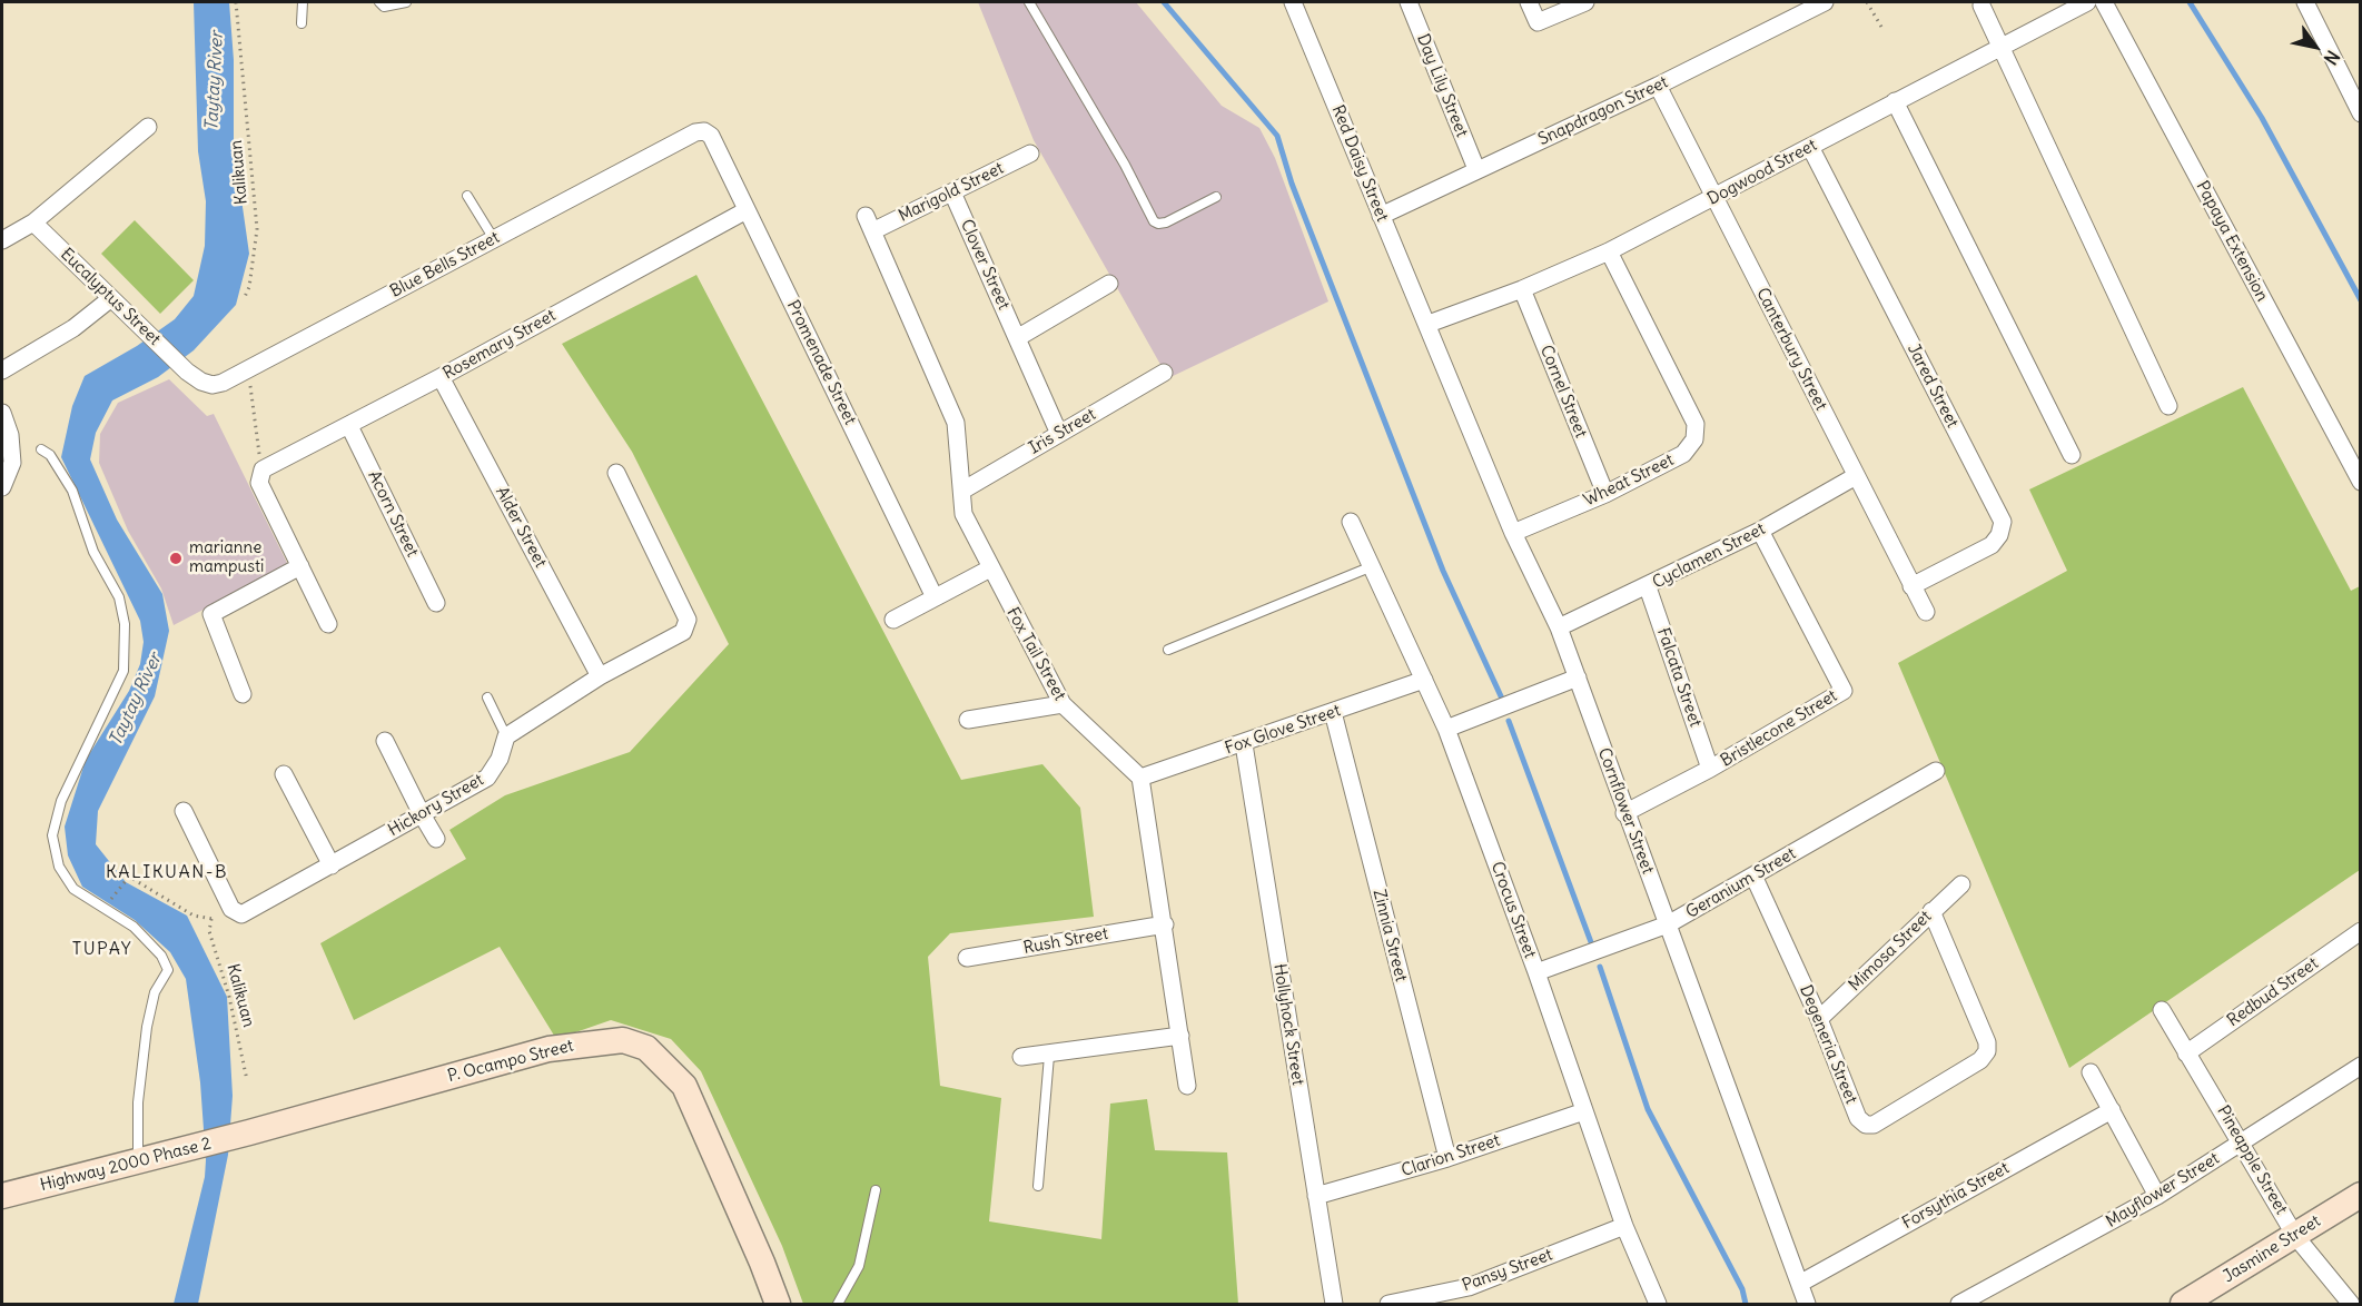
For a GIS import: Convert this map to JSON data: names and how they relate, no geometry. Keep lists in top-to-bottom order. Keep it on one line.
{"streets":{"street":["Day Lily Street","Snapdragon Street","Red Daisy Street","Dogwood Street","Marigold Street","Papaya Extension","Blue Bells Street","Clover Street","Eucalyptus Street","Rosemary Street","Canterbury Street","Promenade Street","Jared Street","Cornel Street","Iris Street","Wheat Street","Acorn Street","Alder Street","Cyclamen Street","Fox Tail Street","Falcata Street","Bristlecone Street","Fox Glove Street","Hickory Street","Cornflower Street","Geranium Street","Crocus Street","Zinnia Street","Rush Street","Mimosa Street","Redbud Street","Hollyhock Street","Degeneria Street","P. Ocampo Street","Clarion Street","Pineapple Street","Highway 2000 Phase 2","Mayflower Street","Forsythia Street","Jasmine Street","Pansy Street"],"path":["Kalikuan"]},"crossings":[["Day Lily Street","Snapdragon Street"],["Snapdragon Street","Red Daisy Street"],["Snapdragon Street","Canterbury Street"],["Red Daisy Street","Dogwood Street"],["Red Daisy Street","Cornflower Street"],["Dogwood Street","Canterbury Street"],["Dogwood Street","Jared Street"],["Dogwood Street","Cornel Street"],["Dogwood Street","Wheat Street"],["Dogwood Street","Cornflower Street"],["Marigold Street","Clover Street"],["Marigold Street","Fox Tail Street"],["Blue Bells Street","Eucalyptus Street"],["Blue Bells Street","Promenade Street"],["Clover Street","Iris Street"],["Rosemary Street","Promenade Street"],["Rosemary Street","Acorn Street"],["Rosemary Street","Alder Street"],["Canterbury Street","Jared Street"],["Canterbury Street","Cyclamen Street"],["Cornel Street","Wheat Street"],["Iris Street","Fox Tail Street"],["Wheat Street","Cornflower Street"],["Cyclamen Street","Falcata Street"],["Cyclamen Street","Bristlecone Street"],["Cyclamen Street","Cornflower Street"],["Fox Tail Street","Fox Glove Street"],["Falcata Street","Bristlecone Street"],["Bristlecone Street","Cornflower Street"],["Fox Glove Street","Crocus Street"],["Fox Glove Street","Zinnia Street"],["Fox Glove Street","Hollyhock Street"],["Cornflower Street","Geranium Street"],["Cornflower Street","Forsythia Street"],["Geranium Street","Crocus Street"],["Geranium Street","Degeneria Street"],["Crocus Street","Clarion Street"],["Crocus Street","Pansy Street"],["Zinnia Street","Clarion Street"],["Mimosa Street","Degeneria Street"],["Redbud Street","Pineapple Street"],["Hollyhock Street","Clarion Street"],["P. Ocampo Street","Highway 2000 Phase 2"],["Pineapple Street","Mayflower Street"],["Pineapple Street","Jasmine Street"]],"districts":["KALIKUAN-B","TUPAY"],"water":["Taytay River"],"places":["marianne mampusti"],"north":"bottom right"}
